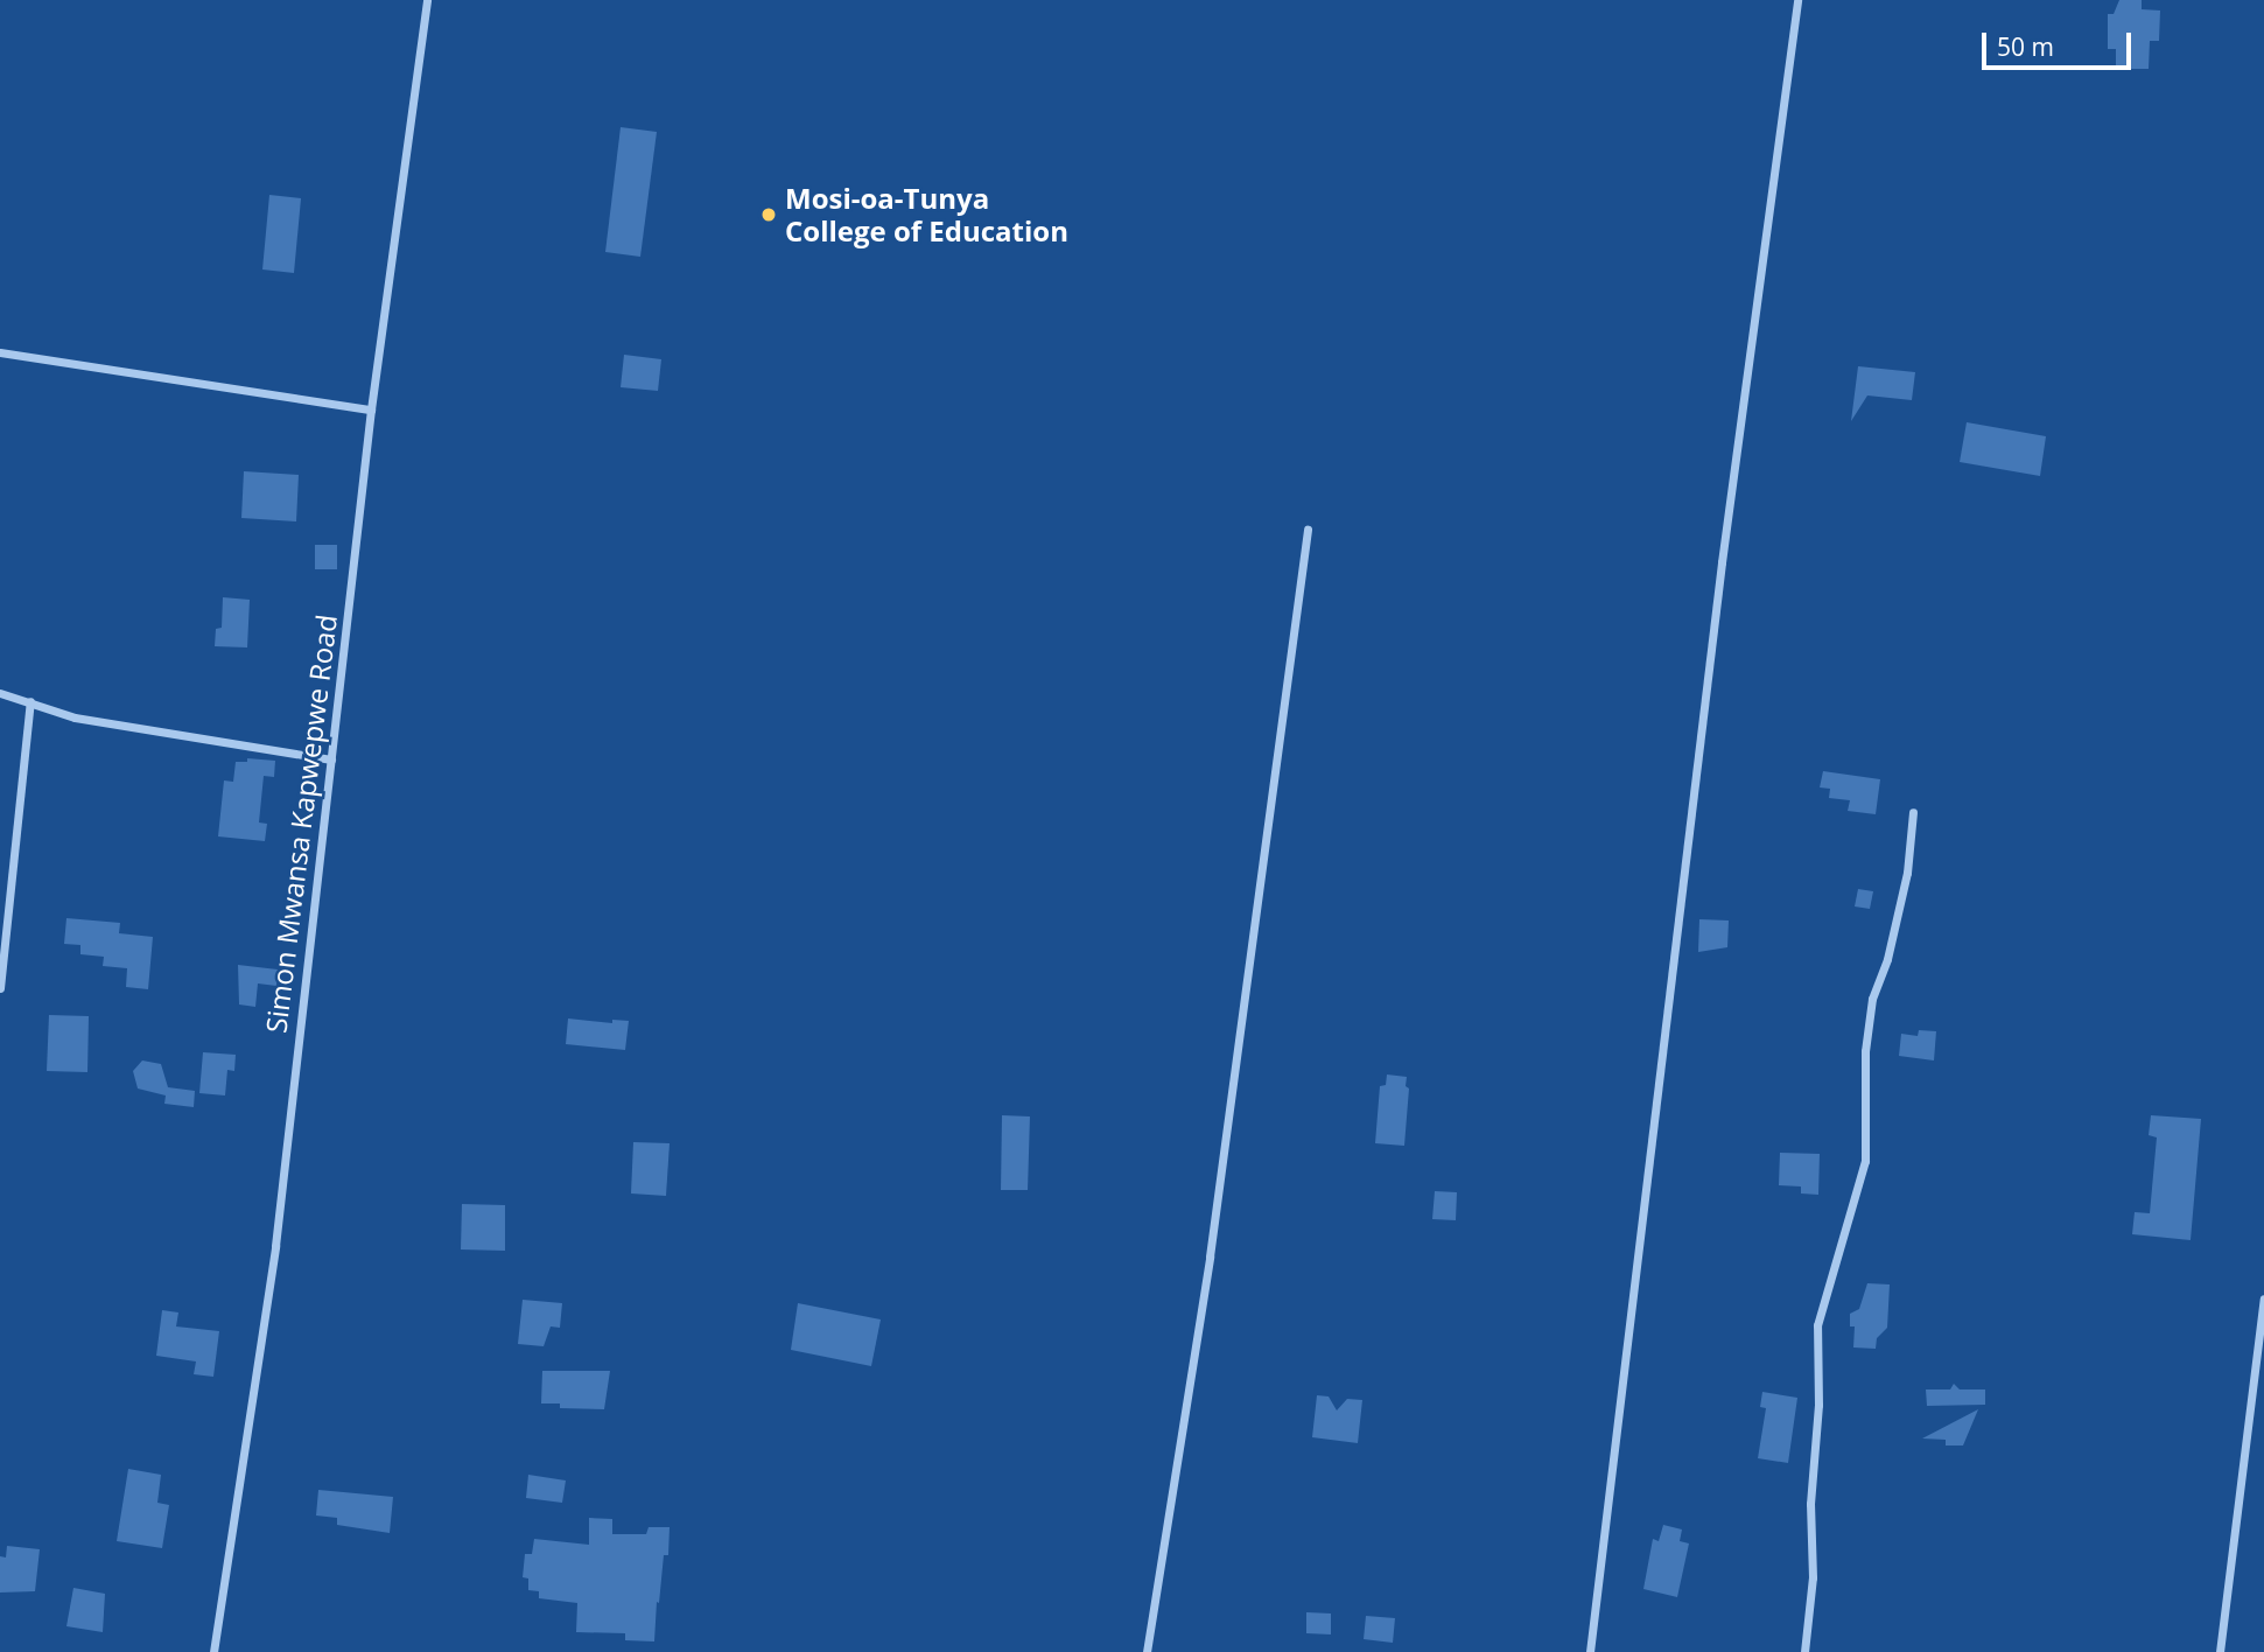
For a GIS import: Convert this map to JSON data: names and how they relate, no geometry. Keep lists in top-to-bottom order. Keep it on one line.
{"streets":{"street":["Simon Mwansa Kapwepwe Road"]},"places":["Mosi-oa-Tunya College of Education"],"scale_bar":"50 m"}
